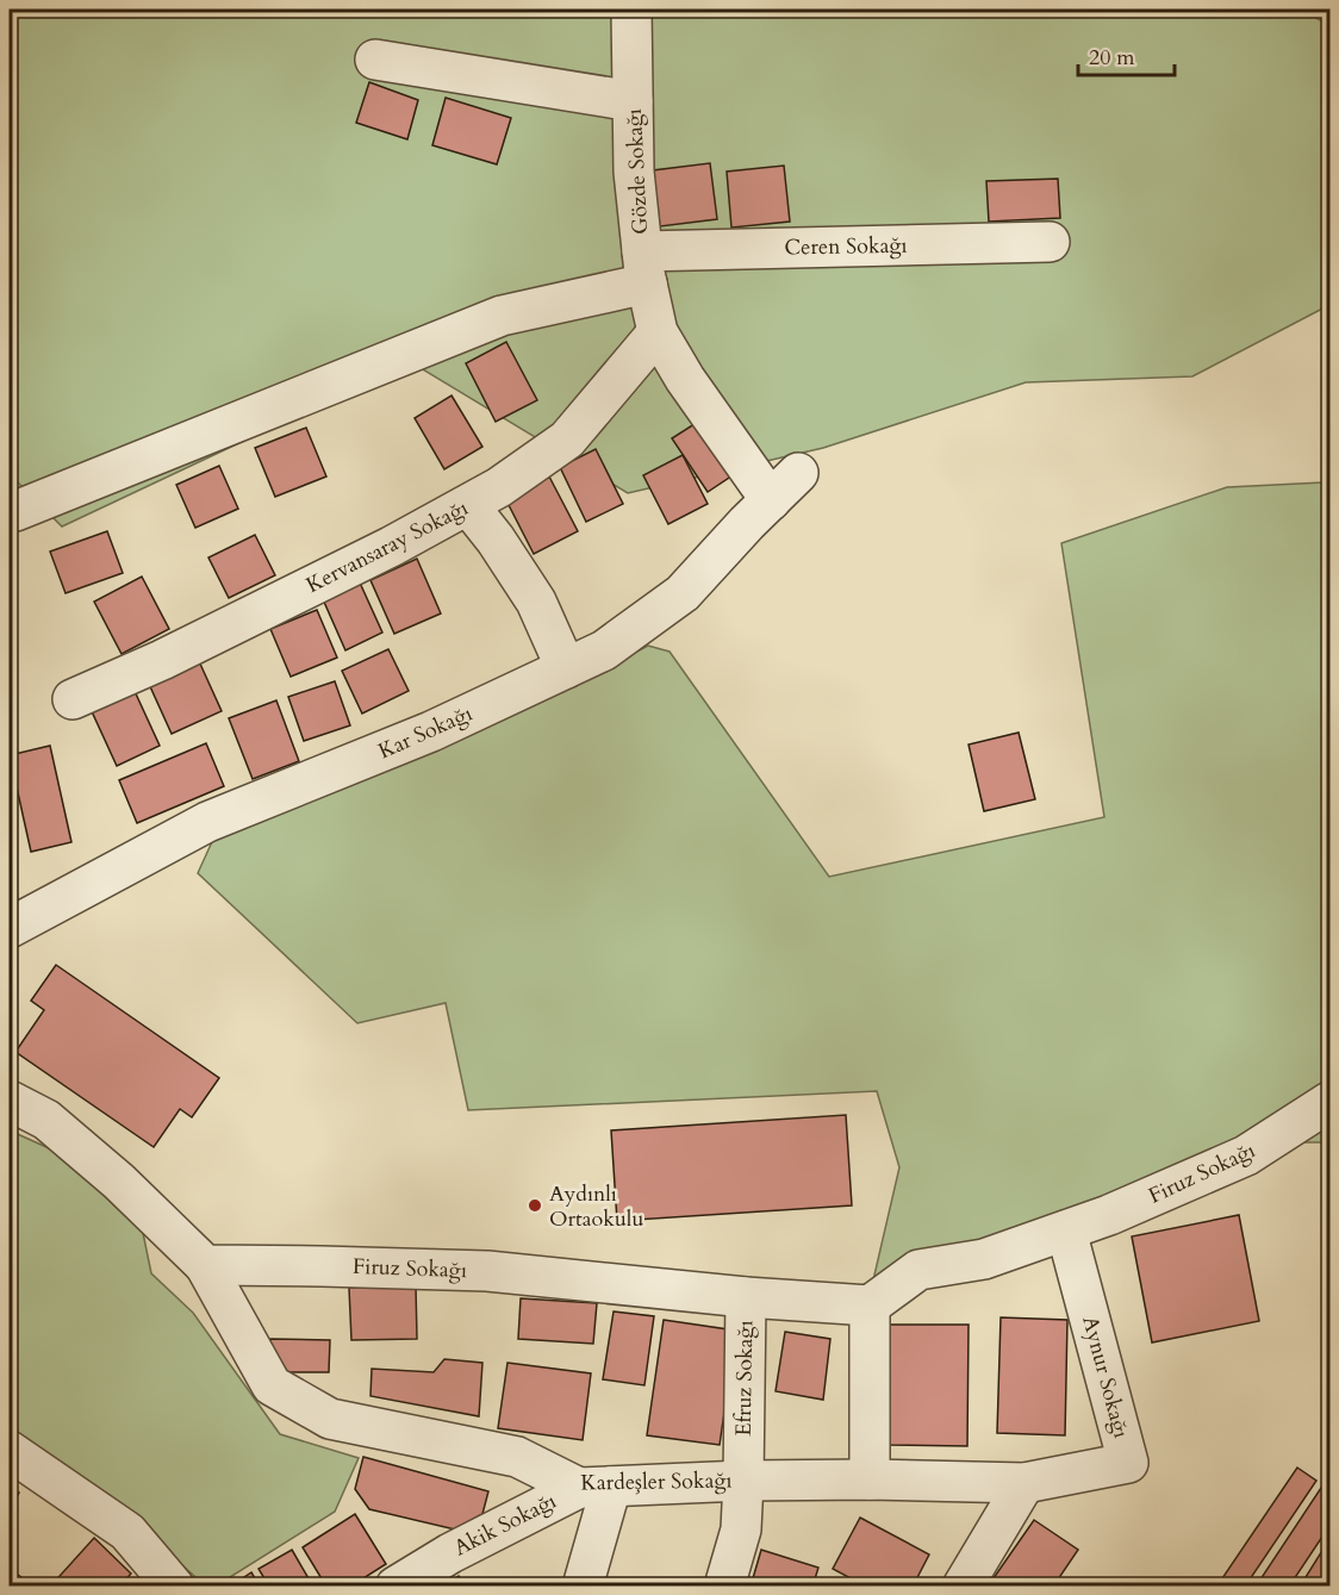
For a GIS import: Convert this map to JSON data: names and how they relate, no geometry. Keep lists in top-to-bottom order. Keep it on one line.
{"streets":{"street":["Gözde Sokağı","Ceren Sokağı","Kervansaray Sokağı","Kar Sokağı","Firuz Sokağı","Aynur Sokağı","Efruz Sokağı","Kardeşler Sokağı","Akik Sokağı"]},"crossings":[["Gözde Sokağı","Ceren Sokağı"],["Gözde Sokağı","Kervansaray Sokağı"],["Gözde Sokağı","Kar Sokağı"],["Firuz Sokağı","Aynur Sokağı"],["Firuz Sokağı","Efruz Sokağı"],["Firuz Sokağı","Kardeşler Sokağı"],["Aynur Sokağı","Kardeşler Sokağı"],["Efruz Sokağı","Kardeşler Sokağı"],["Kardeşler Sokağı","Akik Sokağı"]],"places":["Aydınlı Ortaokulu"],"scale_bar":"20 m"}
